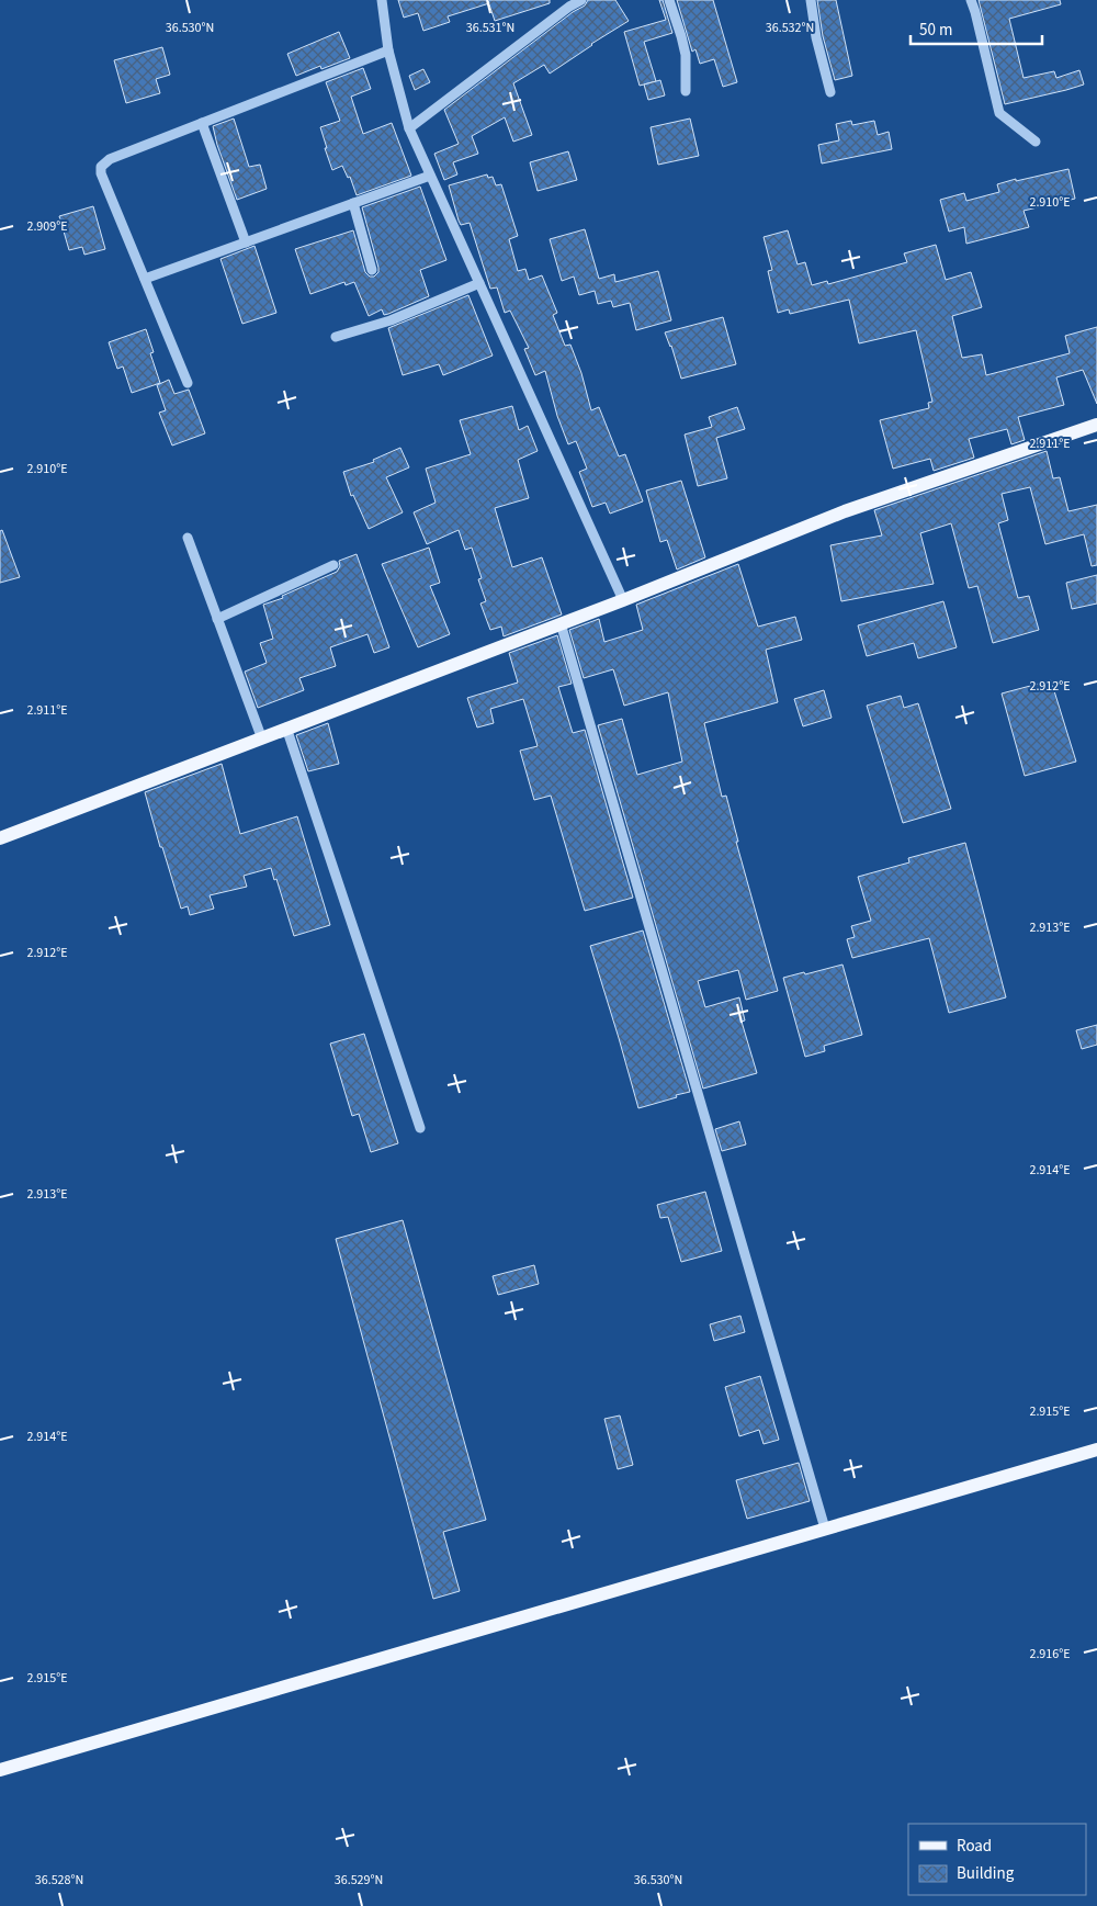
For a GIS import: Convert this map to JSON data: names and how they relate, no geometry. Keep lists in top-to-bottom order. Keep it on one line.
{"legend":["Road","Building"],"scale_bar":"50 m","coordinates":["36.530°N","36.531°N","36.532°N","2.910°E","2.909°E","2.911°E","2.912°E","2.913°E","2.914°E","2.915°E","2.916°E","36.528°N","36.529°N"]}
